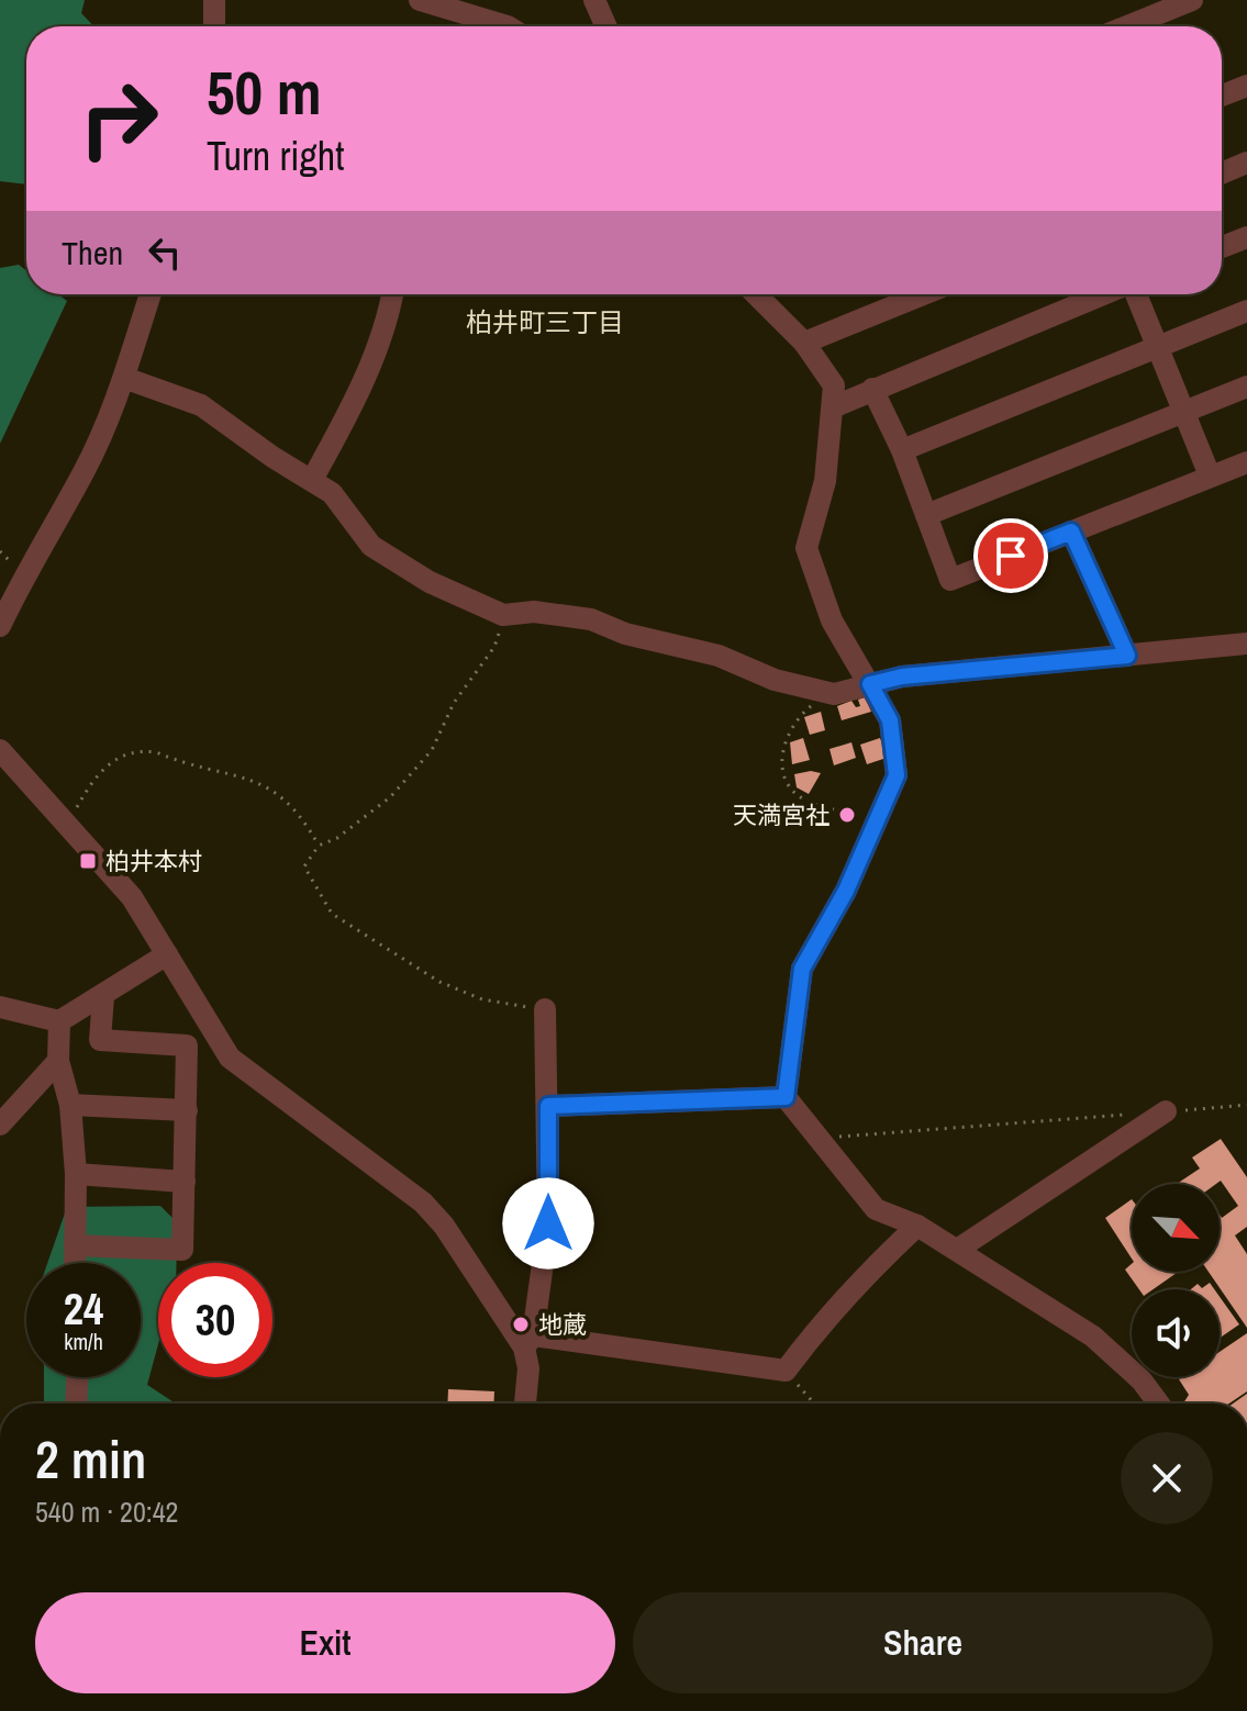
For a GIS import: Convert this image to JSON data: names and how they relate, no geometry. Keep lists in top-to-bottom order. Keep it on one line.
{"districts":["柏井町三丁目"],"places":{"other":["天満宮社","地蔵"],"transit":["柏井本村"]},"north":"bottom right","page":{"turn":["50 m","Turn right"],"then":"Then","speed":"24 km/h","limit":"30","heading":["2 min","540 m · 20:42"],"buttons":["Exit","Share"]}}
